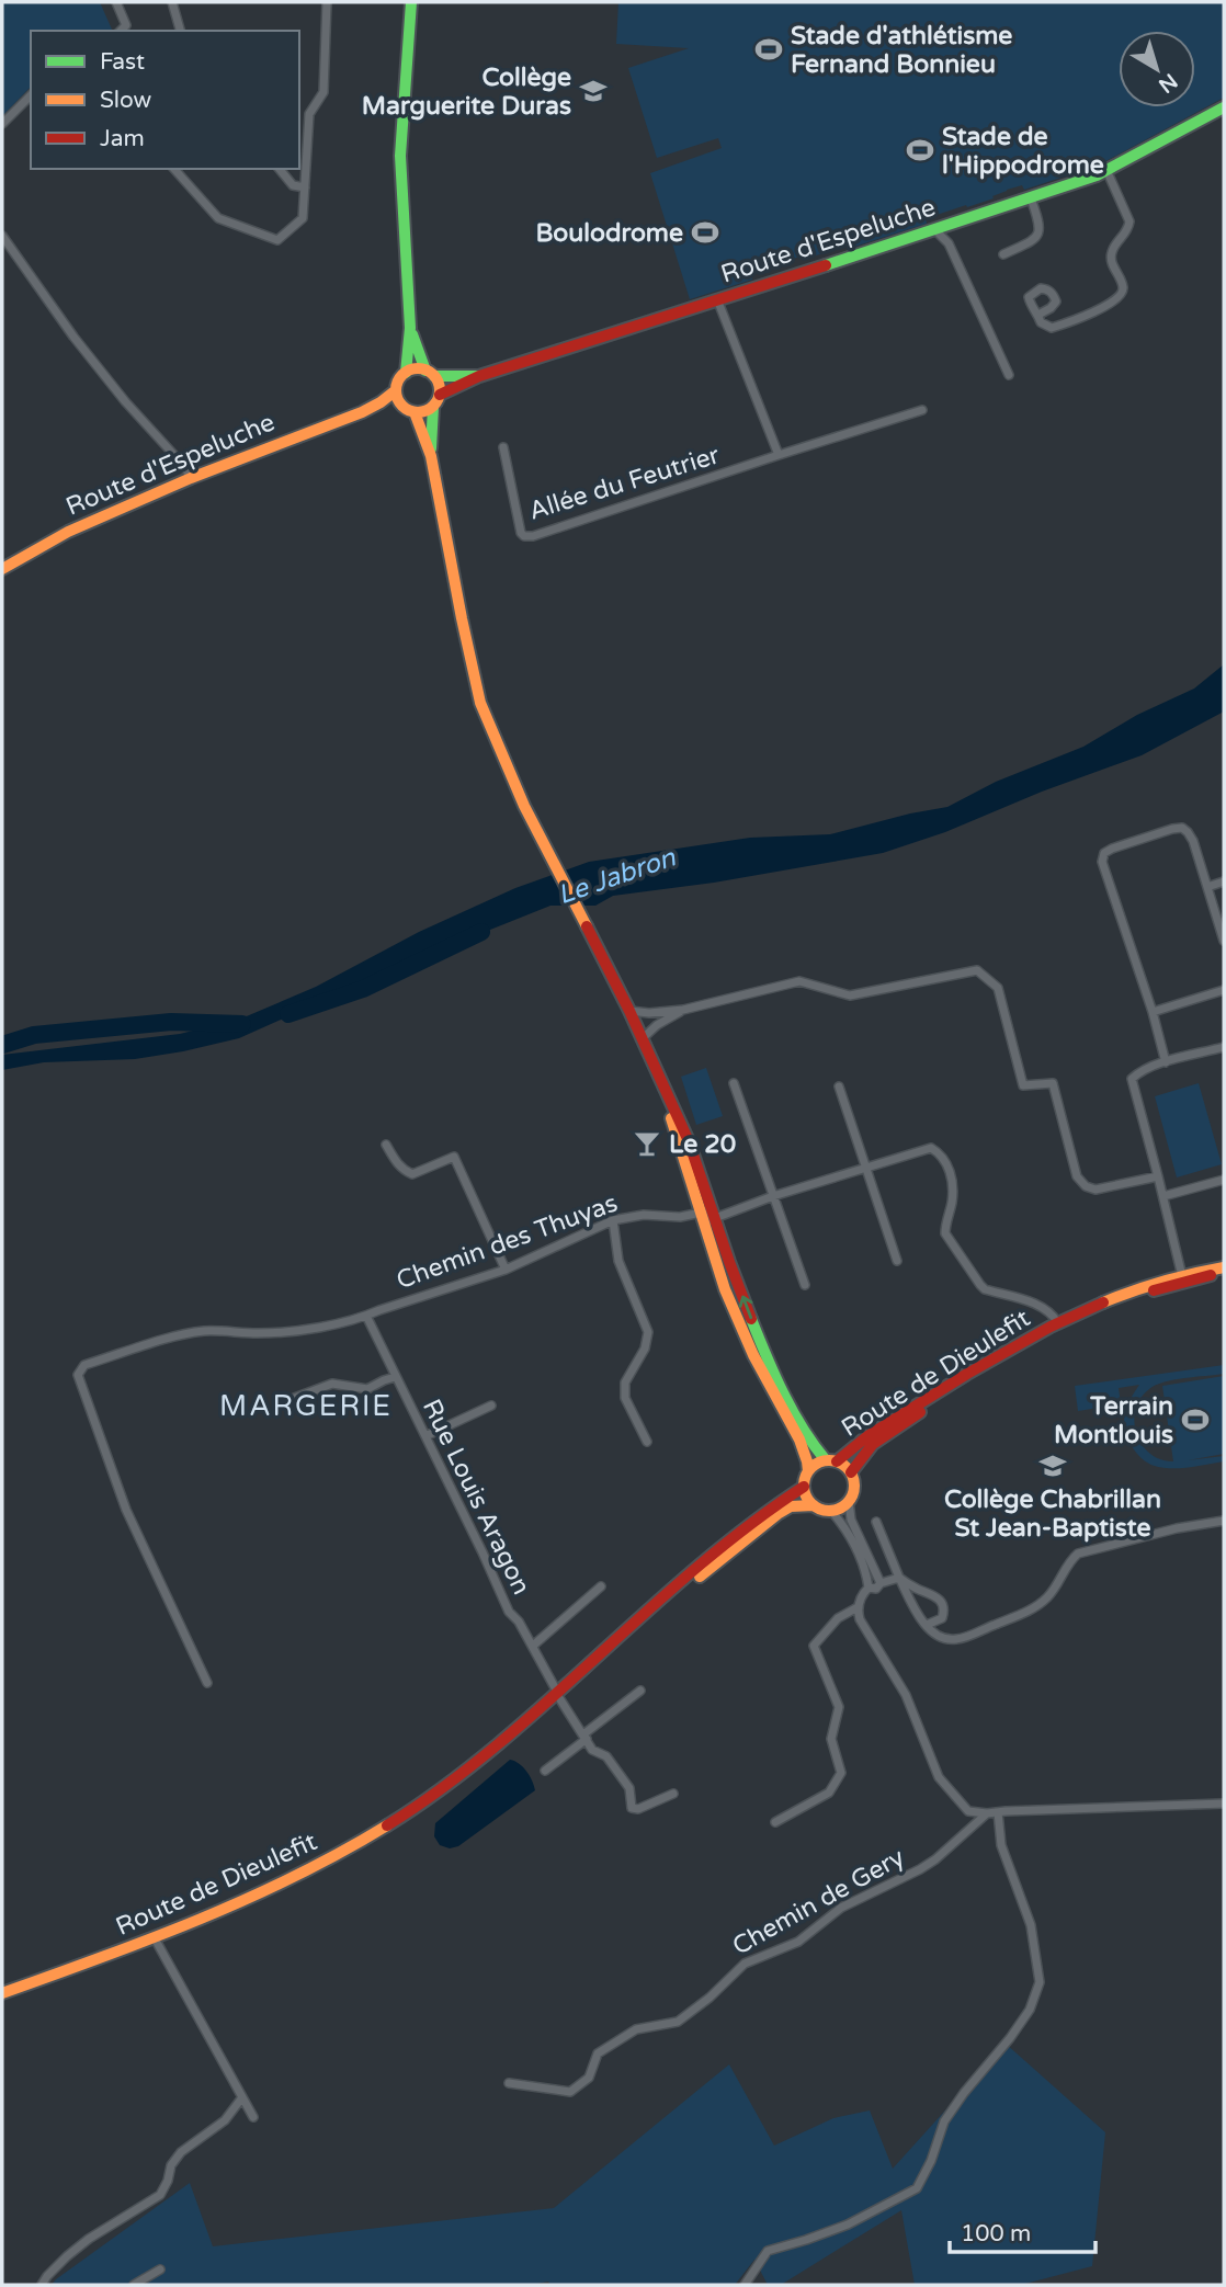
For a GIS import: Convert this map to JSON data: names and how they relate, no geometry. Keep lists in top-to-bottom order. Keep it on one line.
{"streets":{"main road":["Route d'Espeluche","Route de Dieulefit"],"street":["Allée du Feutrier","Chemin des Thuyas","Rue Louis Aragon","Chemin de Gery"]},"crossings":[["Chemin des Thuyas","Rue Louis Aragon"],["Route de Dieulefit","Rue Louis Aragon"]],"districts":["MARGERIE"],"water":["Le Jabron"],"places":{"sports":["Stade d'athlétisme Fernand Bonnieu","Stade de l'Hippodrome","Boulodrome","Terrain Montlouis"],"school or university":["Collège Marguerite Duras","Collège Chabrillan St Jean-Baptiste"],"bar":["Le 20"]},"legend":["Fast","Slow","Jam"],"scale_bar":"100 m","north":"bottom right"}
